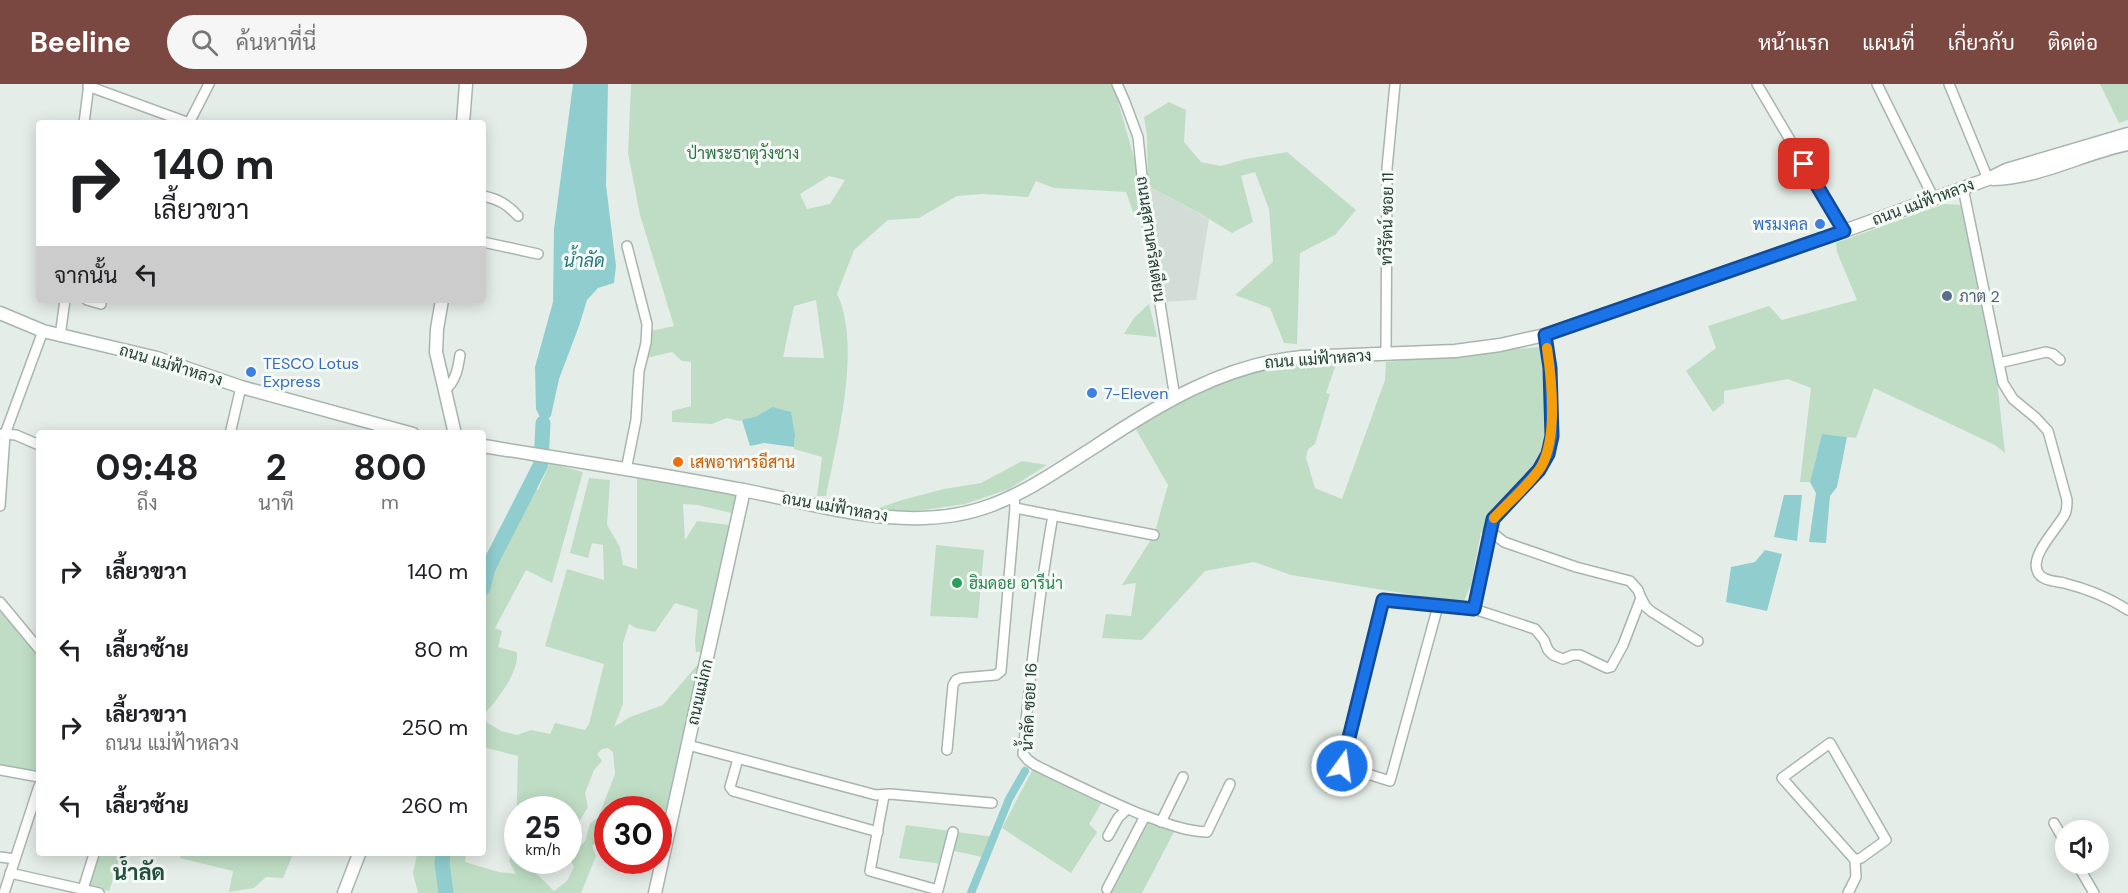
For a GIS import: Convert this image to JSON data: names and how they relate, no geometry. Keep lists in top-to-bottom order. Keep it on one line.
{"streets":{"street":["ถนน แม่ฟ้าหลวง","ทวีรัตน์ ซอย 11","ถนนสุสานคริสเตียน","ถนนแม่กก","น้ำลัด ซอย 16"]},"crossings":[["ถนน แม่ฟ้าหลวง","ทวีรัตน์ ซอย 11"],["ถนน แม่ฟ้าหลวง","ถนนสุสานคริสเตียน"],["ถนน แม่ฟ้าหลวง","ถนนแม่กก"]],"districts":["น้ำลัด"],"water":["น้ำลัด"],"parks":["ป่าพระธาตุวังซาง"],"places":["พรมงคล","ภาต 2","TESCO Lotus Express","7-Eleven","เสพอาหารอีสาน","ฮิมดอย อารีน่า"],"page":{"header":"Beeline","search":"ค้นหาที่นี่","nav":["หน้าแรก","แผนที่","เกี่ยวกับ","ติดต่อ"],"turn":["140 m","เลี้ยวขวา"],"then":"จากนั้น","eta":["09:48","ถึง","2","นาที","800","m"],"list":[{"name":"เลี้ยวขวา","value":"140 m"},{"name":"เลี้ยวซ้าย","value":"80 m"},{"name":"เลี้ยวขวา","note":"ถนน แม่ฟ้าหลวง","value":"250 m"},{"name":"เลี้ยวซ้าย","value":"260 m"}],"speed":"25 km/h","limit":"30"}}
